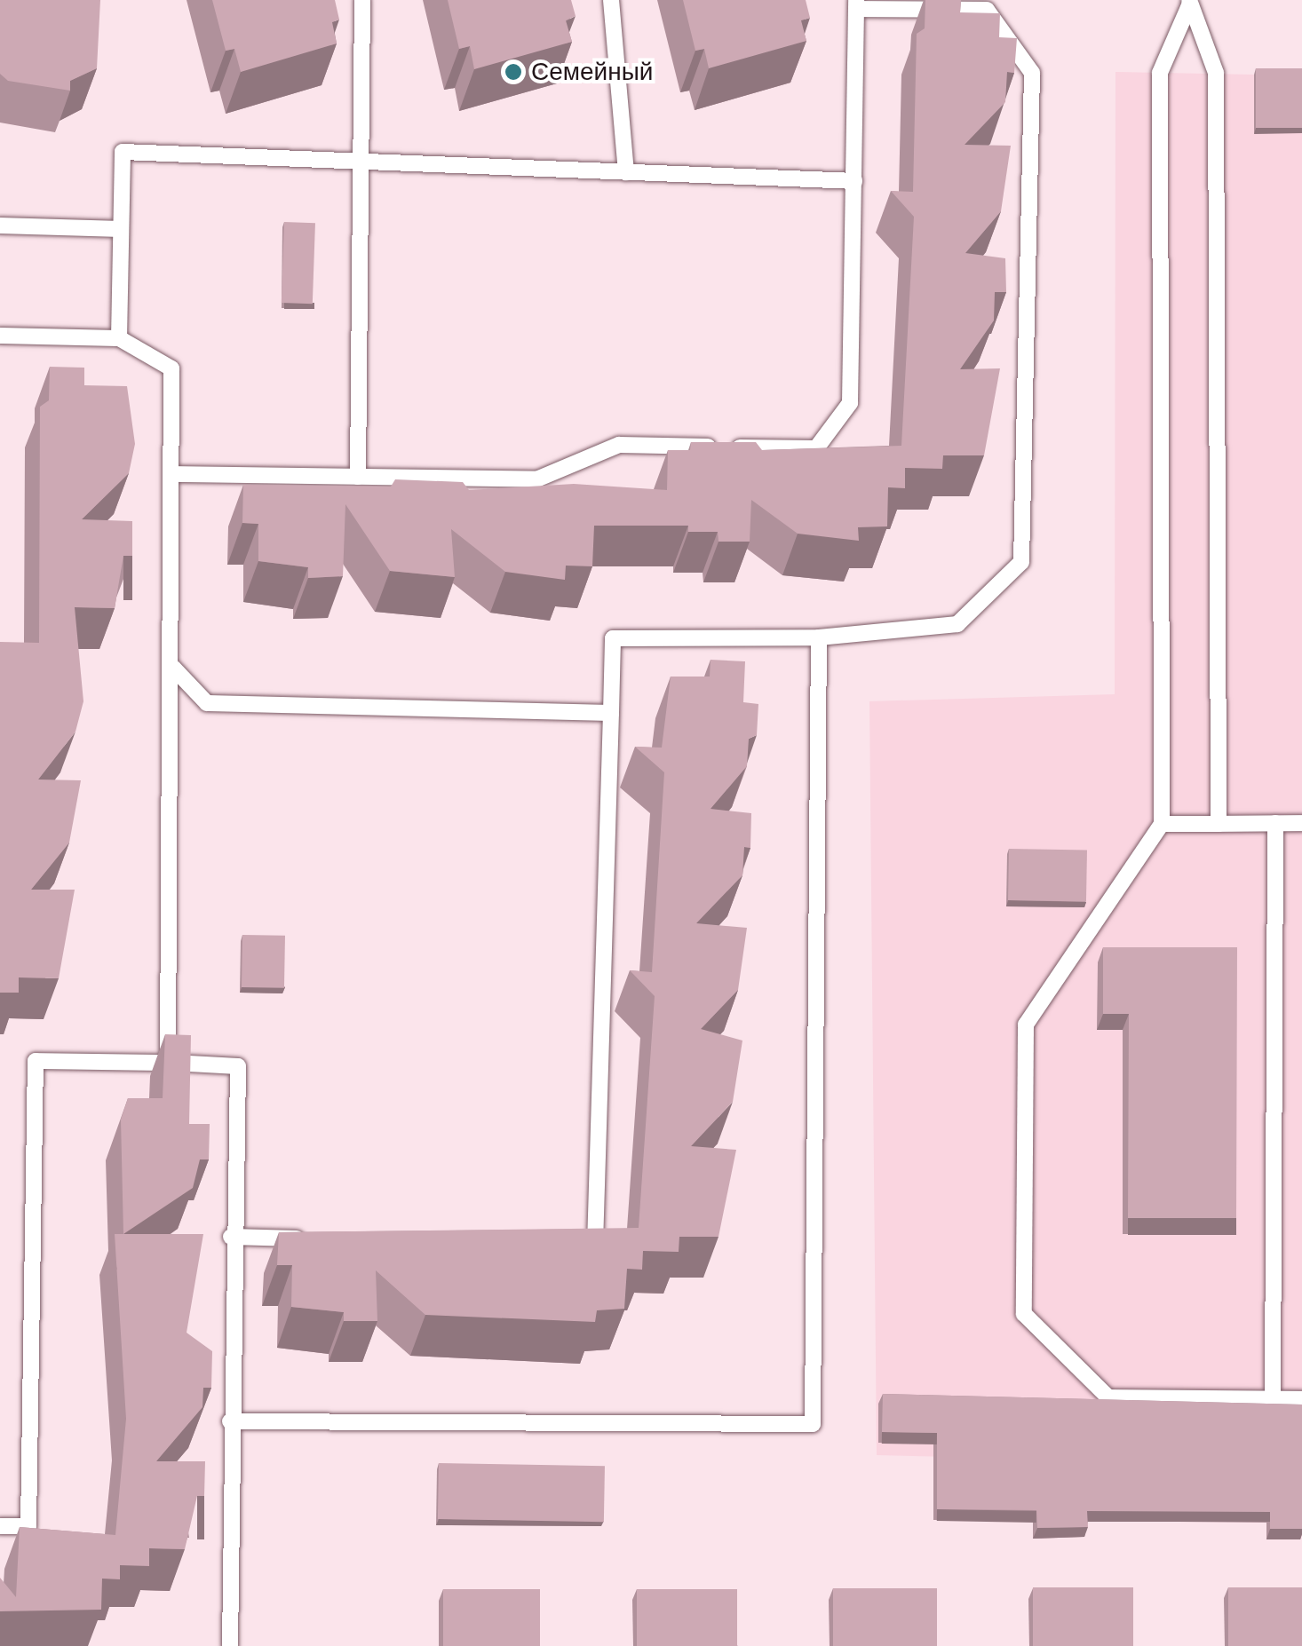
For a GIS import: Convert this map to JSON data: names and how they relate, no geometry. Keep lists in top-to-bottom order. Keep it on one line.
{"places":["Семейный"]}
